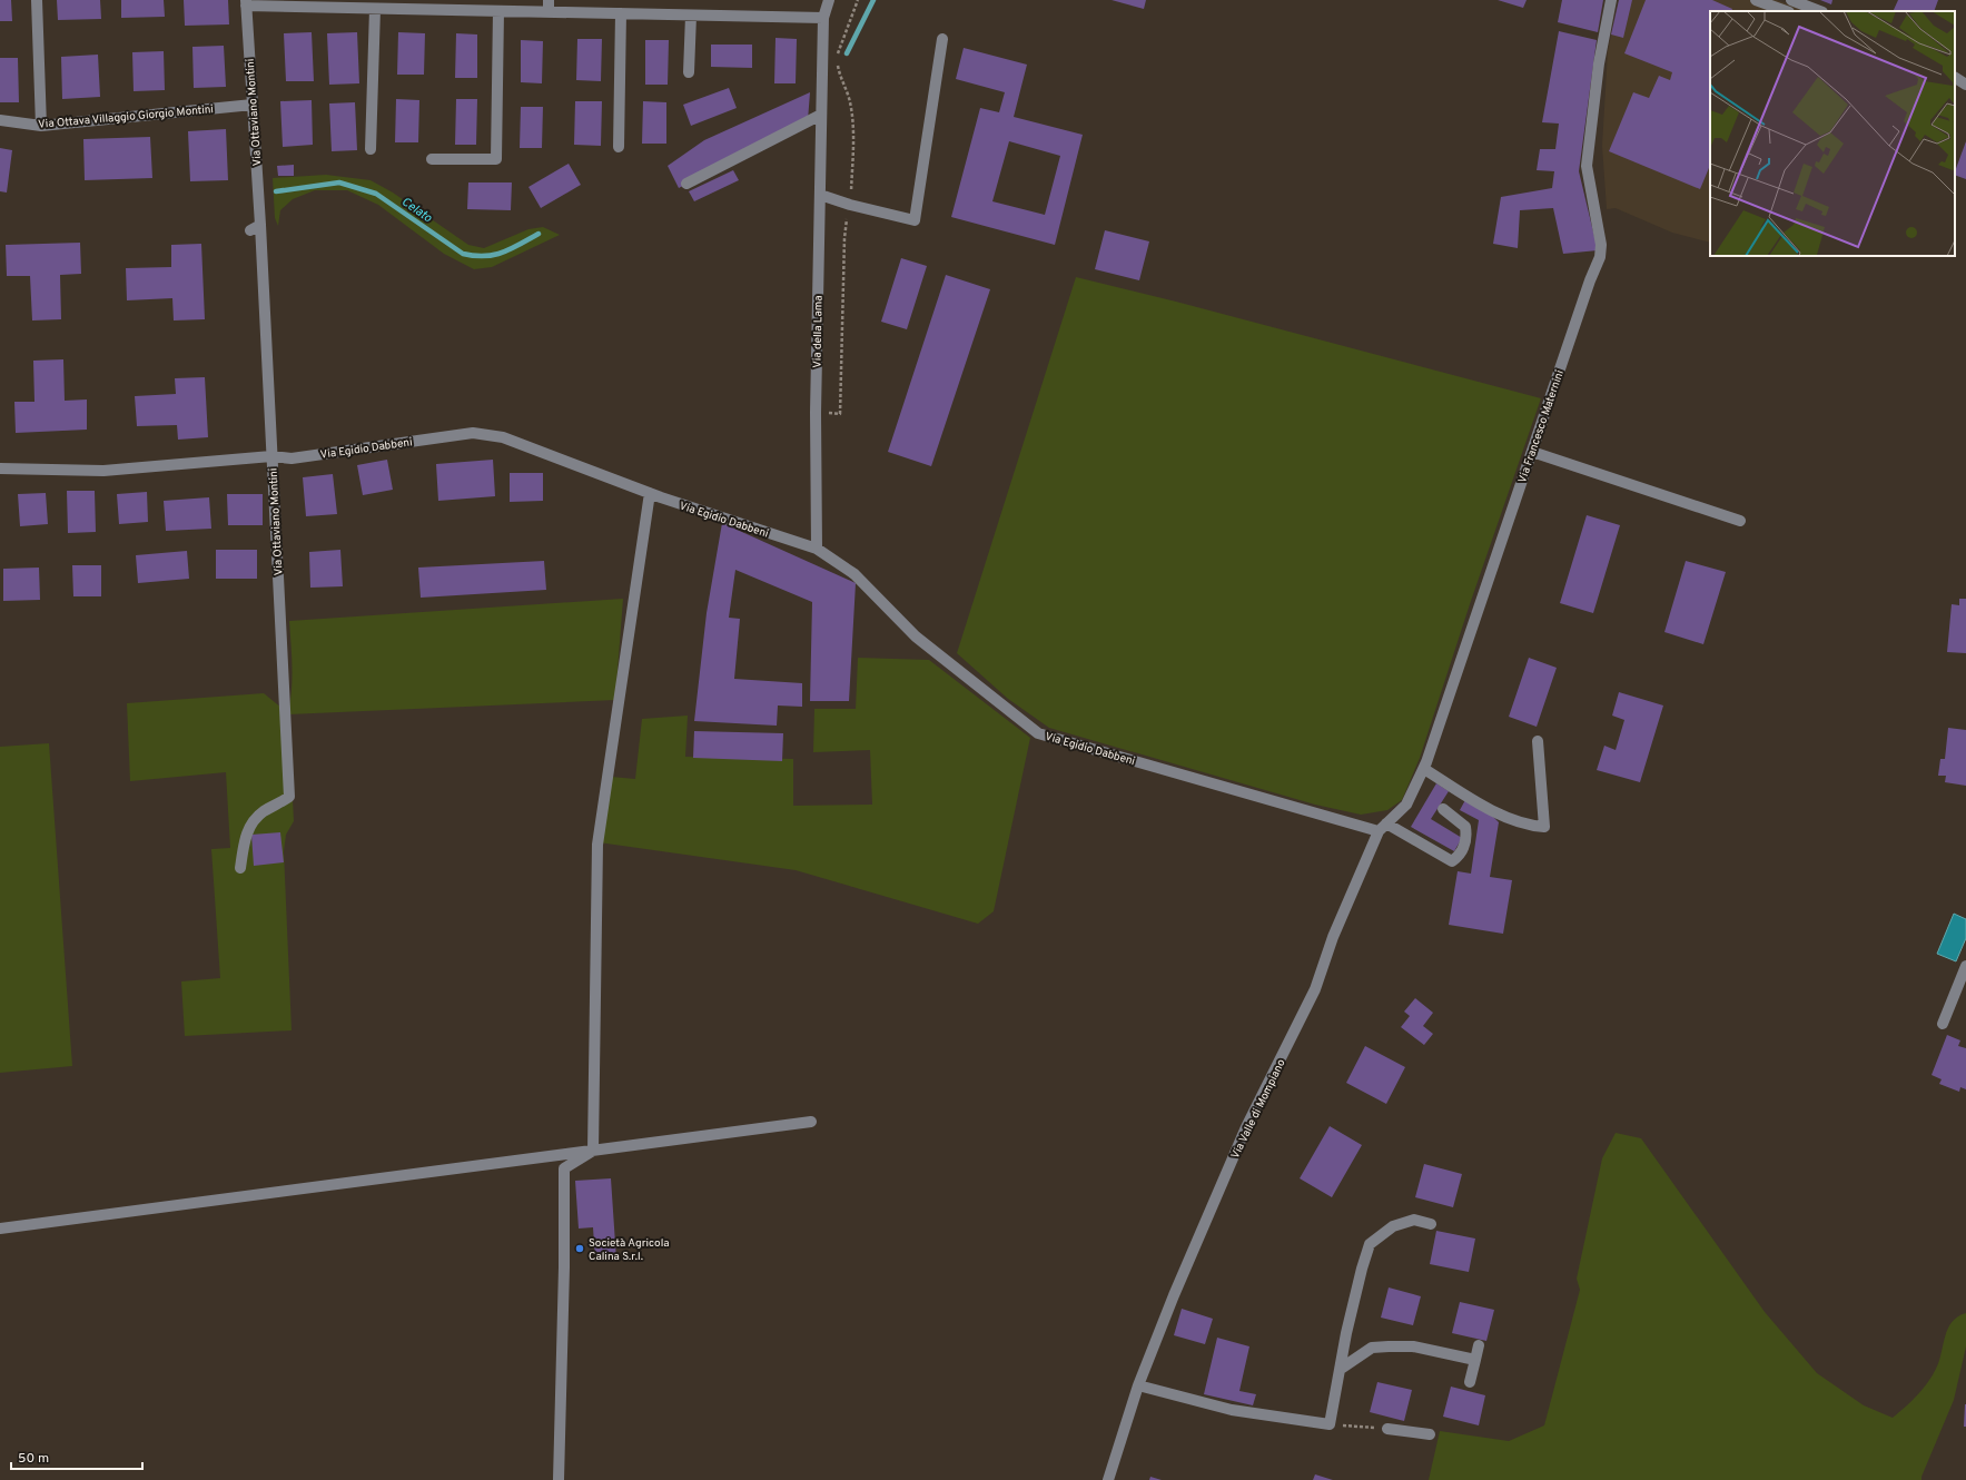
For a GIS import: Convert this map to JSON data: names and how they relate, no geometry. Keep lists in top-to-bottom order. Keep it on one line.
{"streets":{"street":["Via Ottaviano Montini","Via Ottava Villaggio Giorgio Montini","Via della Lama","Via Francesco Maternini","Via Egidio Dabbeni","Via Valle di Mompiano"]},"crossings":[["Via Ottaviano Montini","Via Ottava Villaggio Giorgio Montini"],["Via Ottaviano Montini","Via Egidio Dabbeni"],["Via della Lama","Via Egidio Dabbeni"],["Via Francesco Maternini","Via Egidio Dabbeni"],["Via Francesco Maternini","Via Valle di Mompiano"],["Via Egidio Dabbeni","Via Valle di Mompiano"]],"water":["Celato"],"places":["Società Agricola Calina S.r.l."],"scale_bar":"50 m"}
